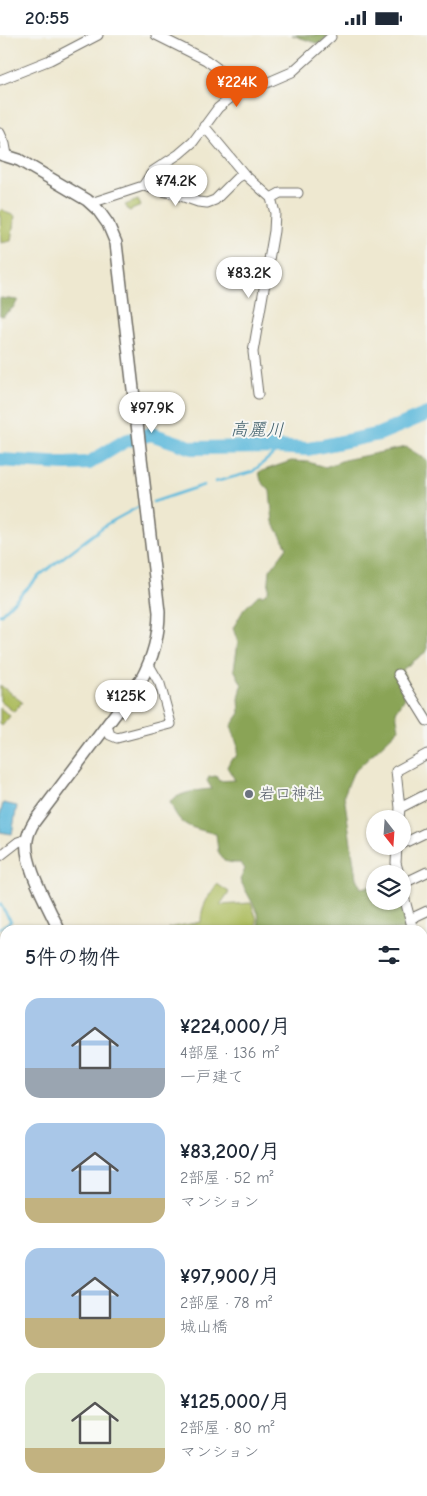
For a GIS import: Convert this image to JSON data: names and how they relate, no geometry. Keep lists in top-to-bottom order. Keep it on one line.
{"water":["高麗川"],"places":["岩口神社"],"north":"bottom","page":{"status":"20:55","price":["¥224K","¥74.2K","¥83.2K","¥97.9K","¥125K"],"heading":"5件の物件","list":[{"name":"¥224,000/月","note":"4部屋 · 136 m² · 一戸建て"},{"name":"¥83,200/月","note":"2部屋 · 52 m² · マンション"},{"name":"¥97,900/月","note":"2部屋 · 78 m² · 城山橋"},{"name":"¥125,000/月","note":"2部屋 · 80 m² · マンション"}]}}
